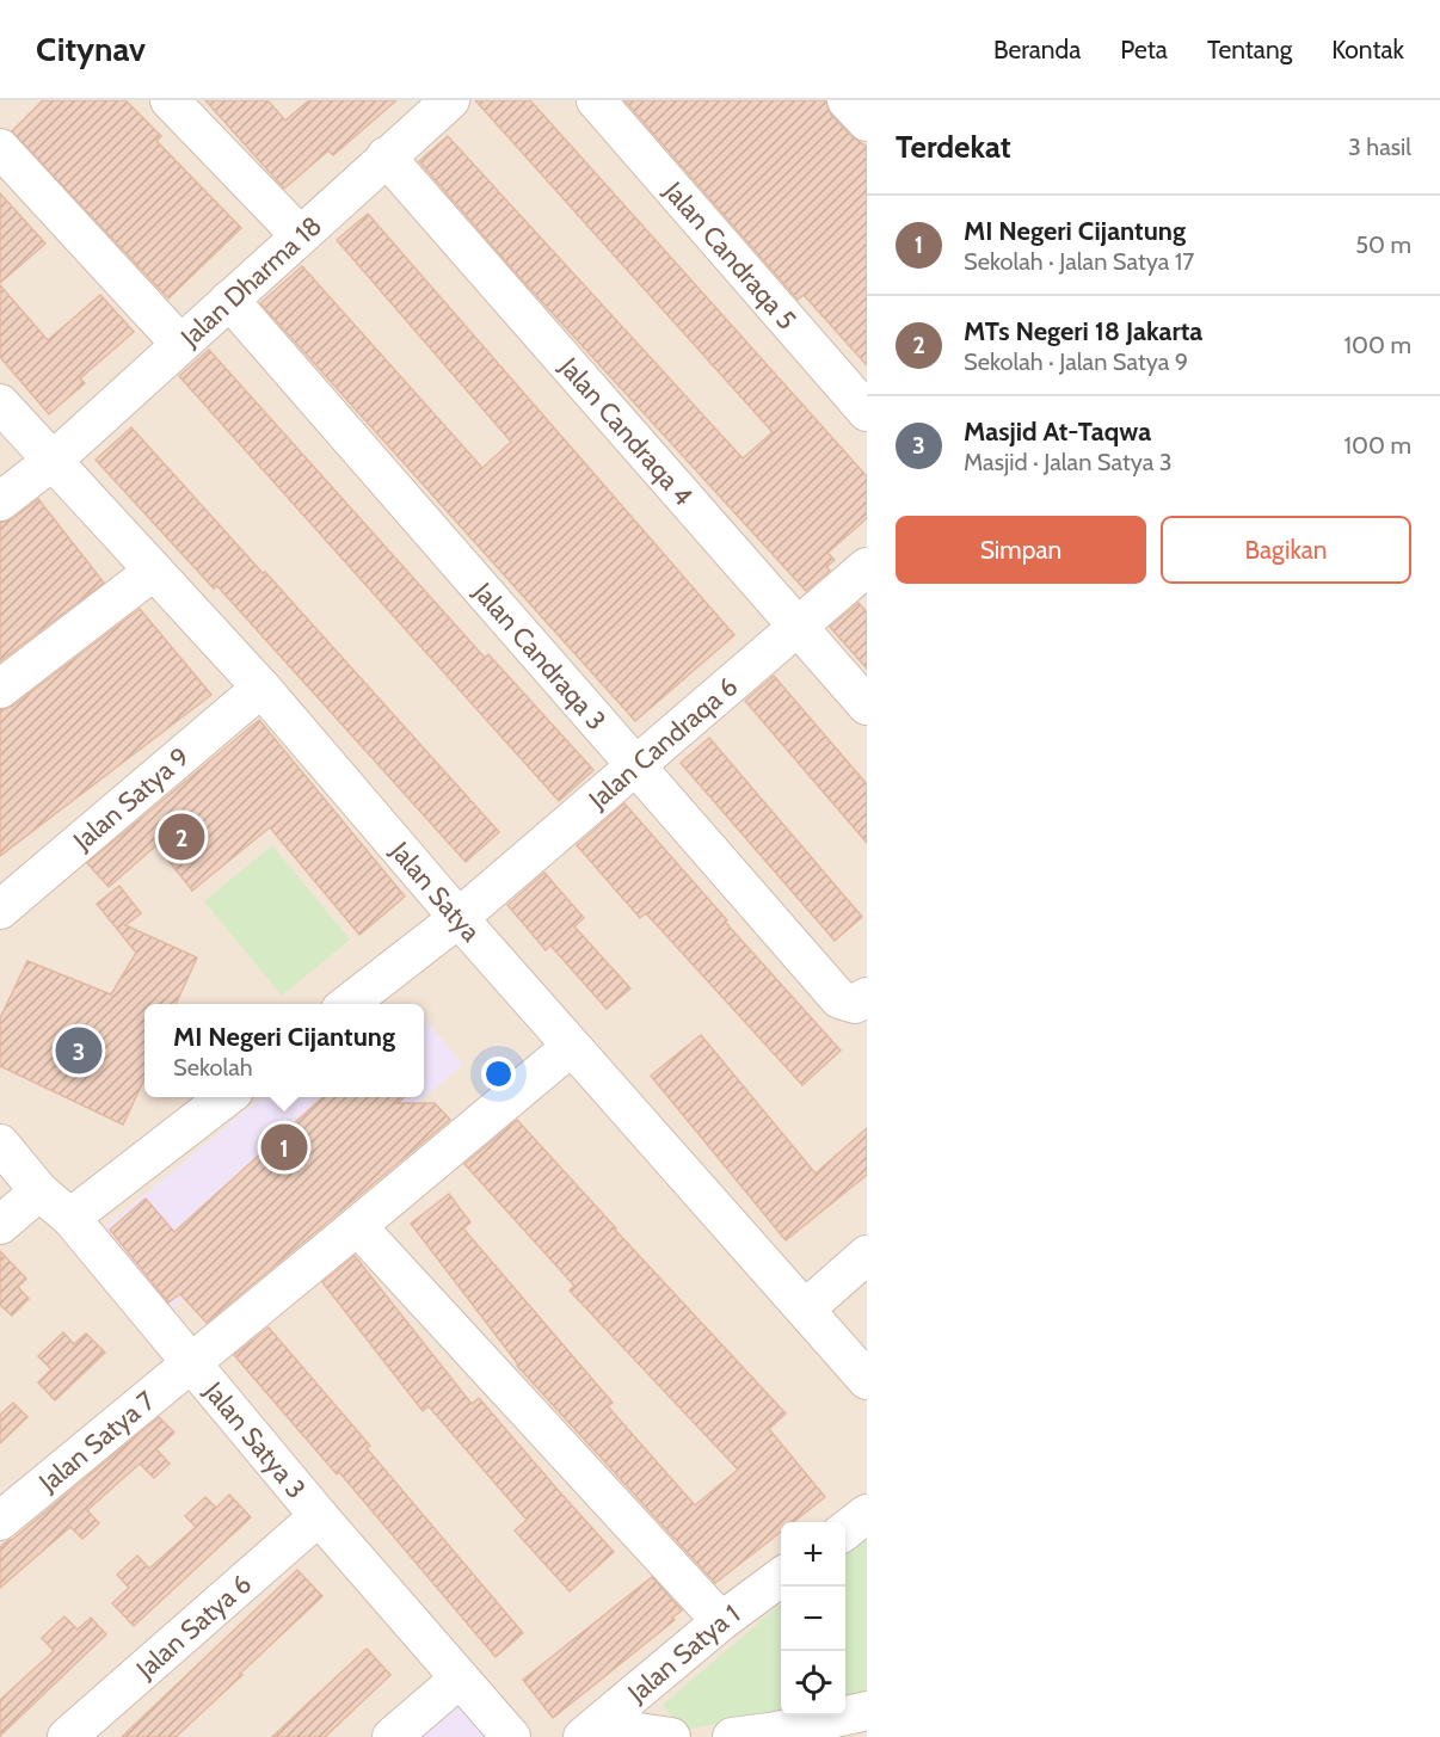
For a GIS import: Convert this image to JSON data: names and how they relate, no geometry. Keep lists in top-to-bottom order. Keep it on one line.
{"streets":{"street":["Jalan Candraqa 5","Jalan Dharma 18","Jalan Candraqa 4","Jalan Candraqa 3","Jalan Candraqa 6","Jalan Satya 9","Jalan Satya","Jalan Satya 3","Jalan Satya 7","Jalan Satya 6","Jalan Satya 1"]},"crossings":[["Jalan Dharma 18","Jalan Candraqa 4"],["Jalan Dharma 18","Jalan Candraqa 3"],["Jalan Dharma 18","Jalan Satya"],["Jalan Candraqa 4","Jalan Candraqa 6"],["Jalan Candraqa 3","Jalan Candraqa 6"],["Jalan Candraqa 6","Jalan Satya"],["Jalan Satya 9","Jalan Satya"],["Jalan Satya","Jalan Satya 7"],["Jalan Satya 3","Jalan Satya 7"],["Jalan Satya 3","Jalan Satya 6"]],"page":{"header":"Citynav","nav":["Beranda","Peta","Tentang","Kontak"],"heading":["Terdekat","3 hasil"],"list":[{"mark":"1","name":"MI Negeri Cijantung","note":"Sekolah · Jalan Satya 17","value":"50 m"},{"mark":"2","name":"MTs Negeri 18 Jakarta","note":"Sekolah · Jalan Satya 9","value":"100 m"},{"mark":"3","name":"Masjid At-Taqwa","note":"Masjid · Jalan Satya 3","value":"100 m"}],"buttons":["Simpan","Bagikan"],"pins":["2","3","1"],"popup":["MI Negeri Cijantung","Sekolah"],"map_buttons":["+","−"]}}
